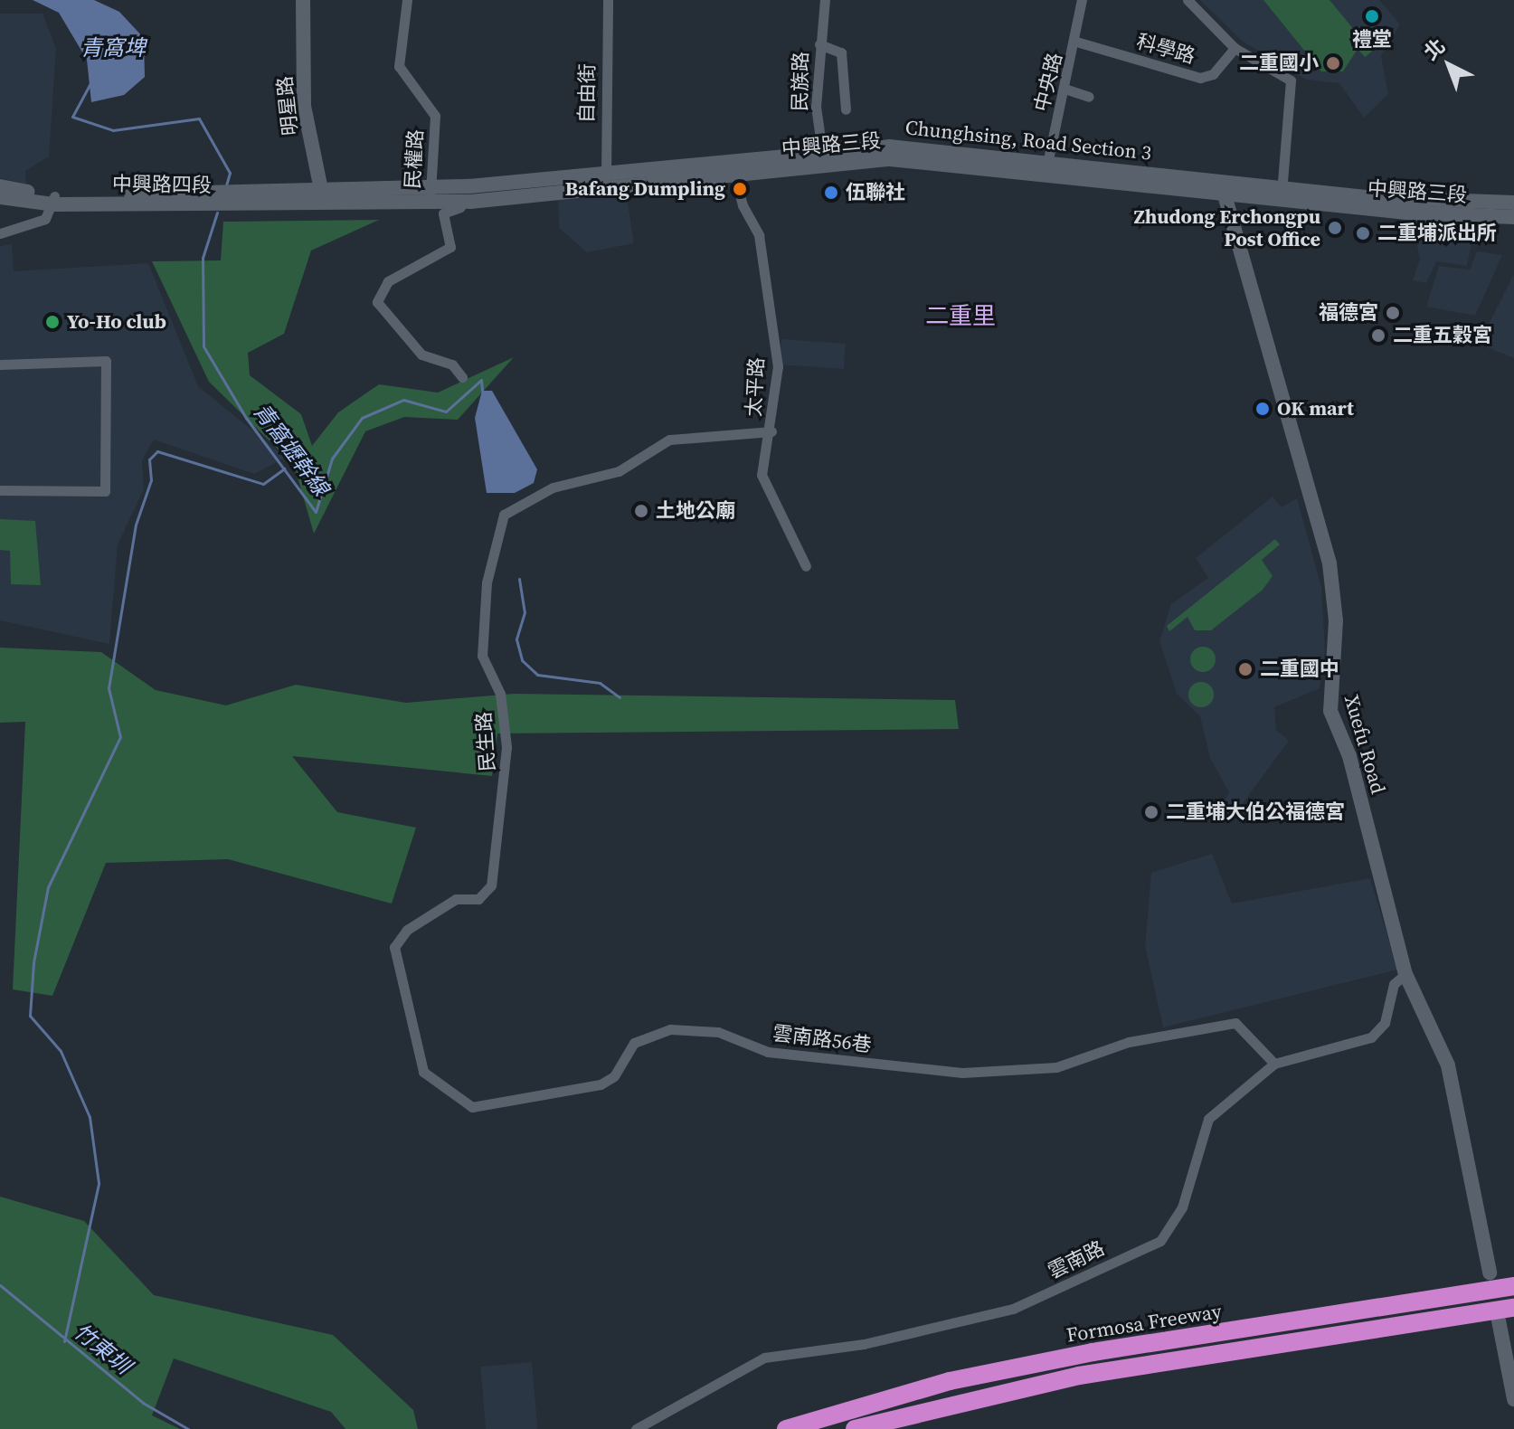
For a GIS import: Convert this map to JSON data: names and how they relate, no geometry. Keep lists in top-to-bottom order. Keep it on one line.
{"streets":{"highway":["Formosa Freeway"],"main road":["明星路","Chunghsing, Road Section 3","中興路三段","中興路四段","Xuefu Road"],"street":["科學路","民族路","中央路","自由街","民權路","太平路","民生路","雲南路56巷","雲南路"]},"crossings":[["科學路","中央路"],["民族路","Chunghsing, Road Section 3"],["中央路","Chunghsing, Road Section 3"],["自由街","Chunghsing, Road Section 3"],["明星路","Chunghsing, Road Section 3"],["明星路","中興路四段"],["Chunghsing, Road Section 3","中興路三段"],["Chunghsing, Road Section 3","民權路"],["Chunghsing, Road Section 3","中興路四段"],["Chunghsing, Road Section 3","太平路"],["Chunghsing, Road Section 3","Xuefu Road"],["太平路","民生路"],["民生路","雲南路56巷"],["Xuefu Road","雲南路"],["雲南路56巷","雲南路"]],"districts":["二重里"],"water":["青窩埤","青窩壢幹線","竹東圳"],"places":["禮堂","二重國小","Bafang Dumpling","伍聯社","Zhudong Erchongpu Post Office","二重埔派出所","福德宮","Yo-Ho club","二重五穀宮","OK mart","土地公廟","二重國中","二重埔大伯公福德宮"],"north":"top left"}
